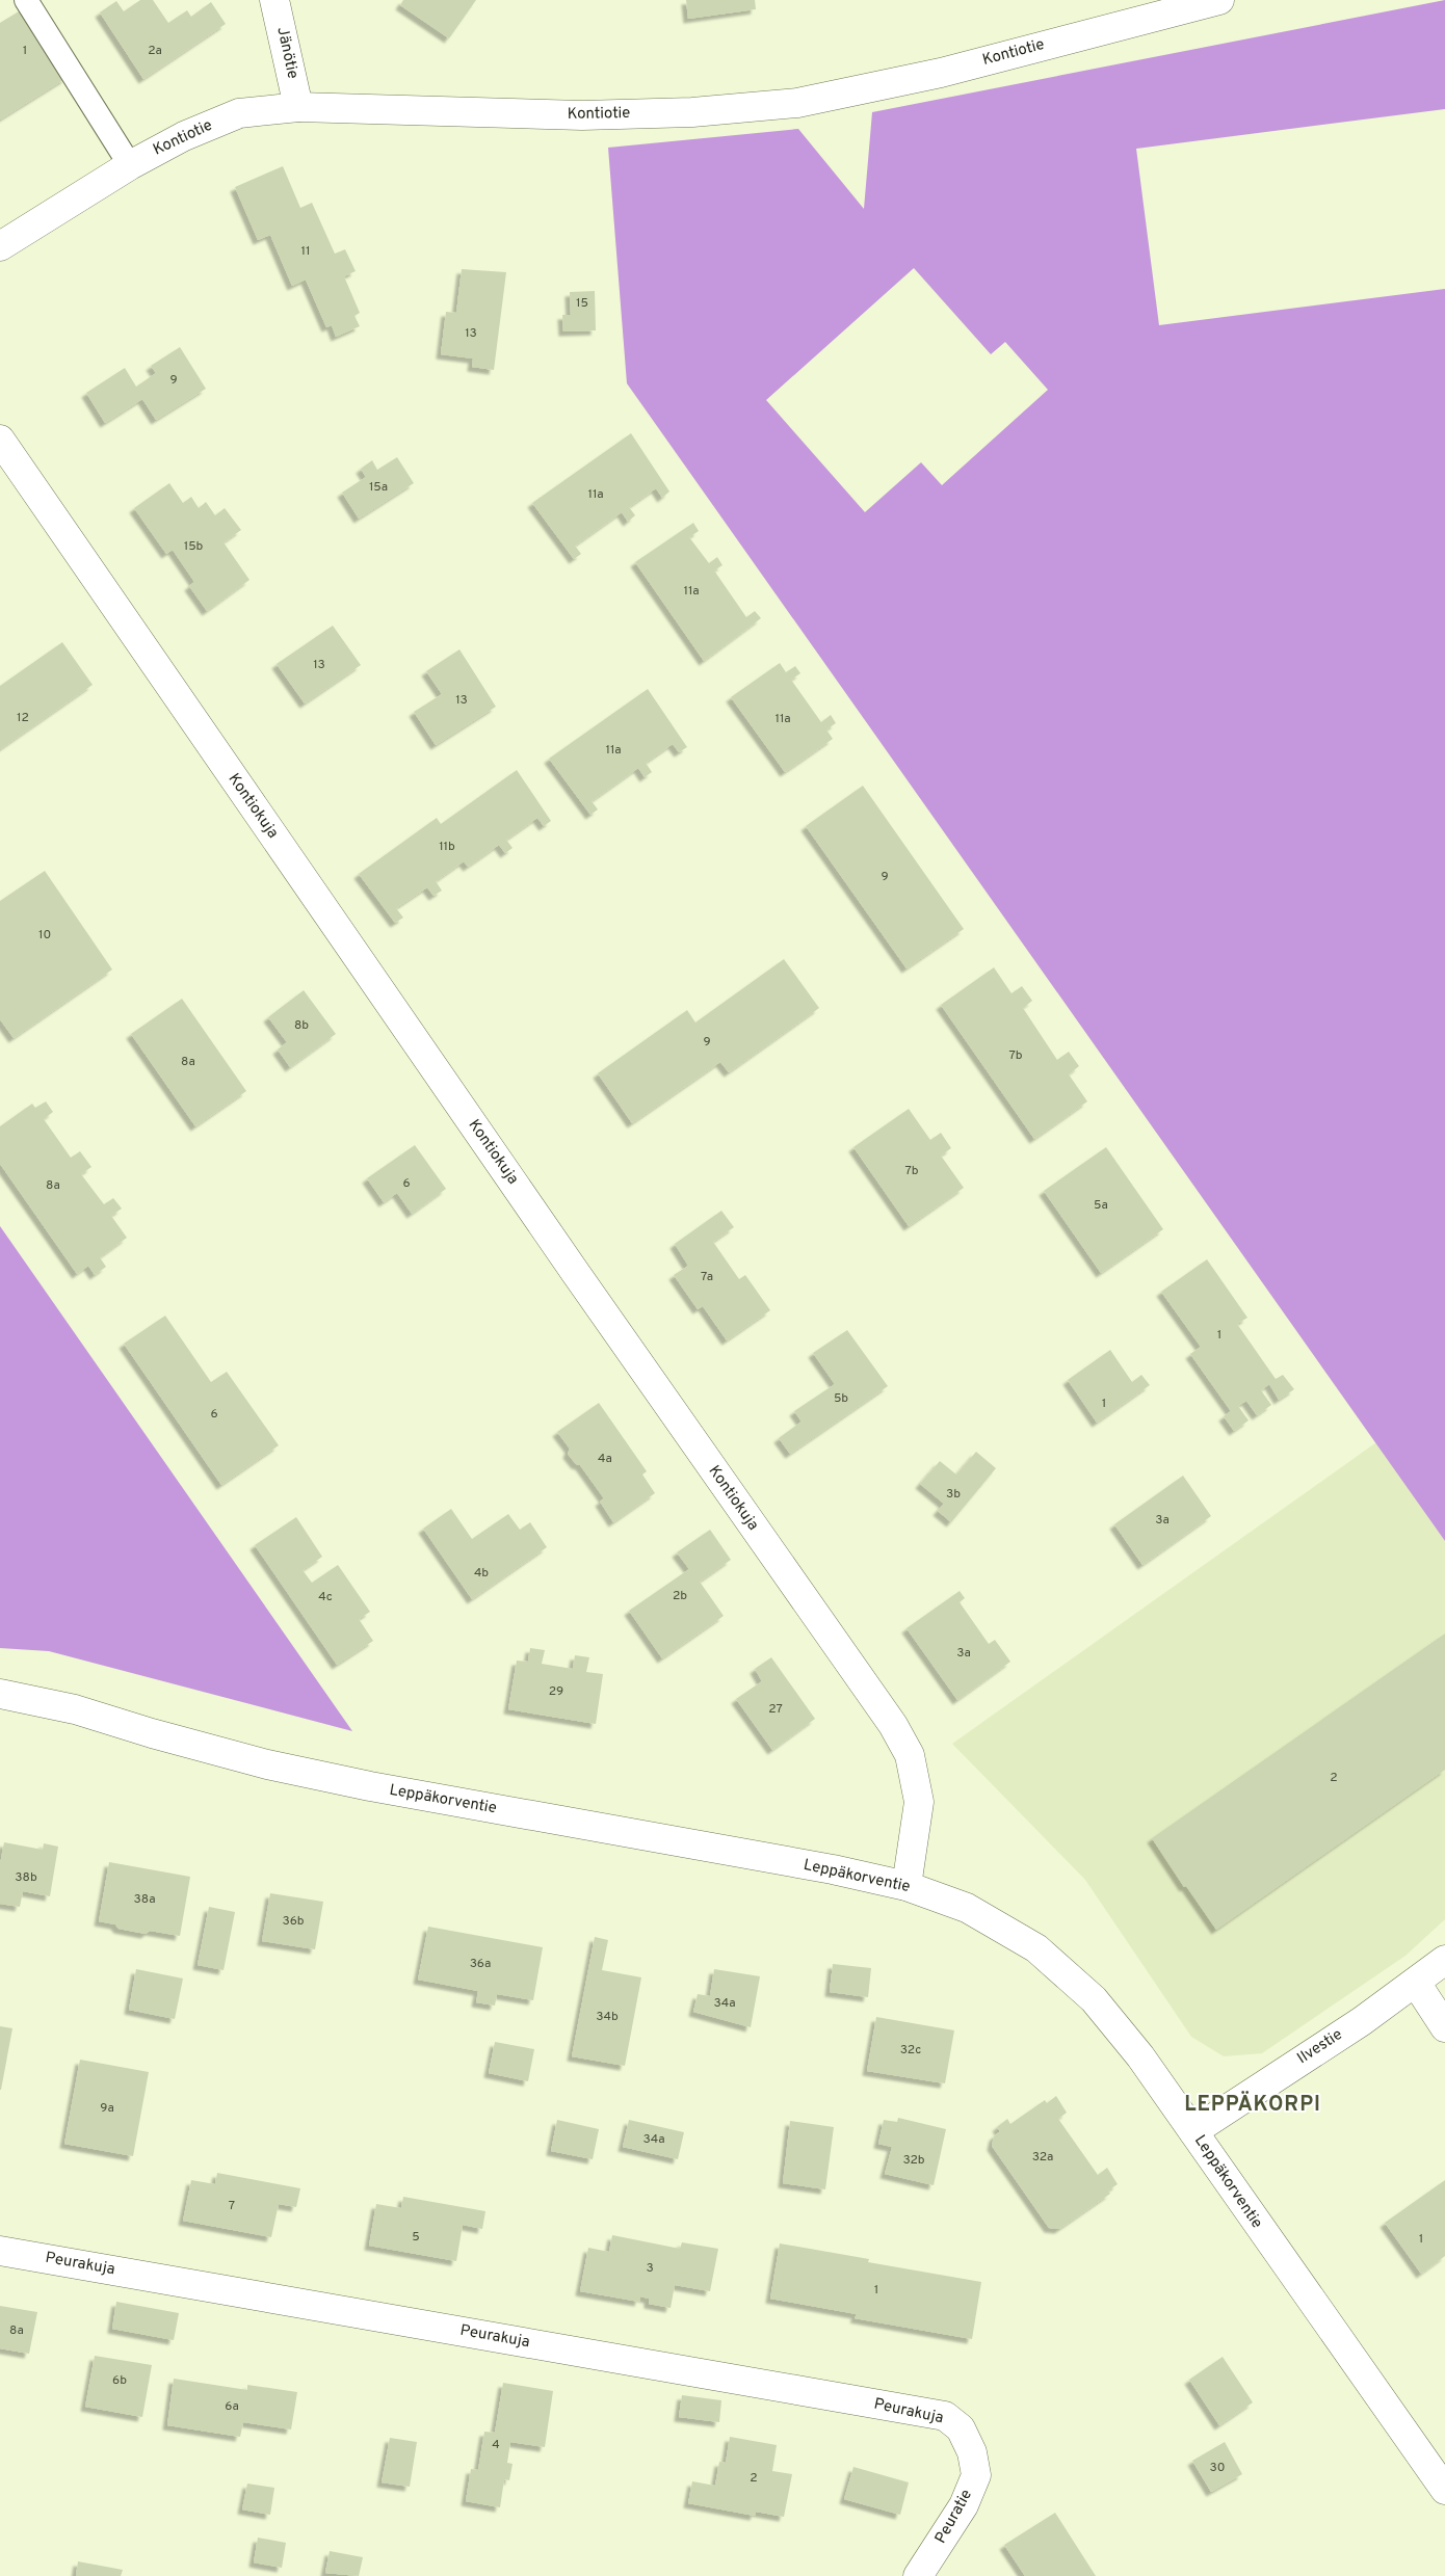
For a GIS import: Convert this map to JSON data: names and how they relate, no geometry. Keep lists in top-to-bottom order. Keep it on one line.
{"streets":{"street":["Jänötie","Kontiotie","Kontiokuja","Leppäkorventie","Ilvestie","Peurakuja","Peuratie"]},"crossings":[["Jänötie","Kontiotie"],["Kontiokuja","Leppäkorventie"],["Leppäkorventie","Ilvestie"],["Peurakuja","Peuratie"]],"districts":["LEPPÄKORPI"],"house_numbers":["1","2a","11","15","13","9","15a","11a","15b","11a","13","13","12","11a","11a","11b","9","10","8b","9","7b","8a","7b","6","8a","5a","7a","1","5b","1","6","4a","3b","3a","4b","2b","4c","3a","29","27","2","38b","38a","36b","36a","34a","34b","32c","9a","34a","32a","32b","7","5","1","3","1","8a","6b","6a","4","30","2"]}
